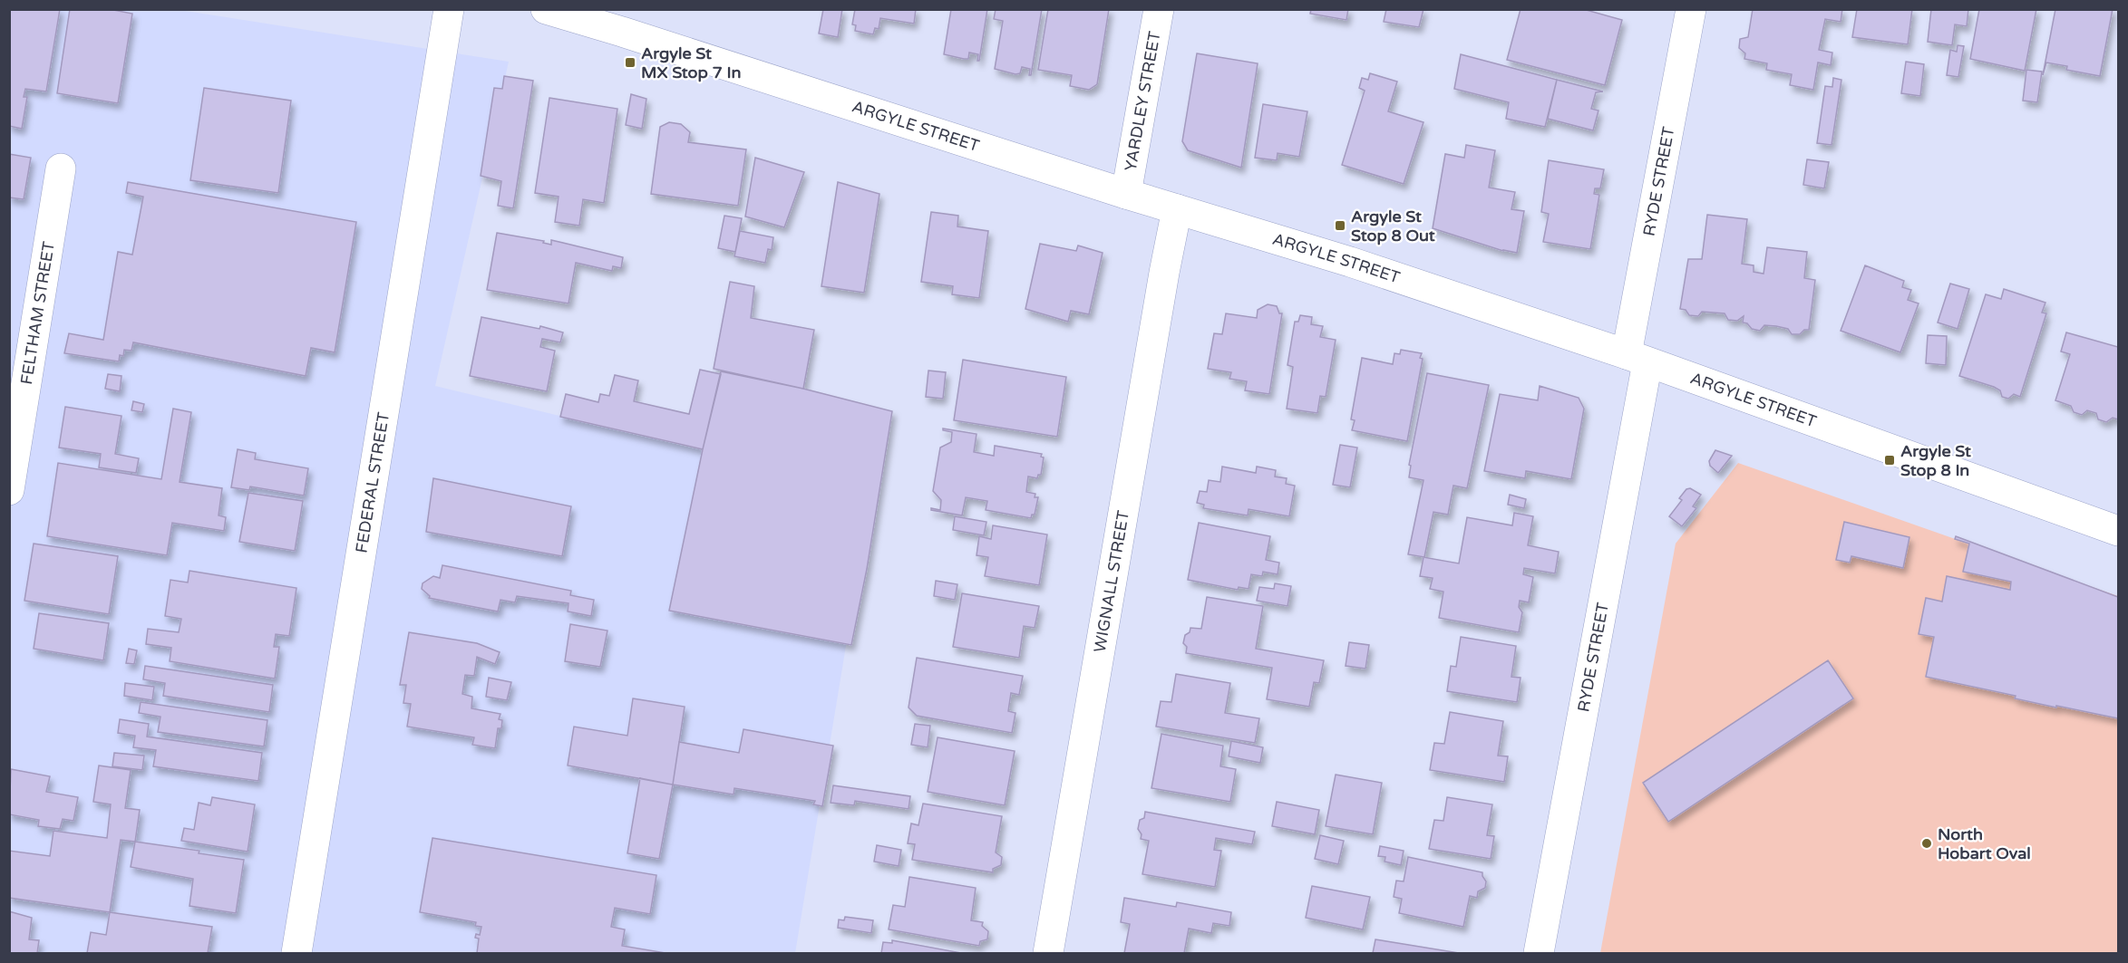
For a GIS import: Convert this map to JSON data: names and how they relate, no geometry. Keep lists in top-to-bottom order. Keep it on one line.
{"streets":{"street":["YARDLEY STREET","ARGYLE STREET","RYDE STREET","FELTHAM STREET","FEDERAL STREET","WIGNALL STREET"]},"crossings":[["YARDLEY STREET","ARGYLE STREET"],["ARGYLE STREET","RYDE STREET"],["ARGYLE STREET","WIGNALL STREET"]],"places":{"transit":["Argyle St MX Stop 7 In","Argyle St Stop 8 Out","Argyle St Stop 8 In"],"other":["North Hobart Oval"]}}
